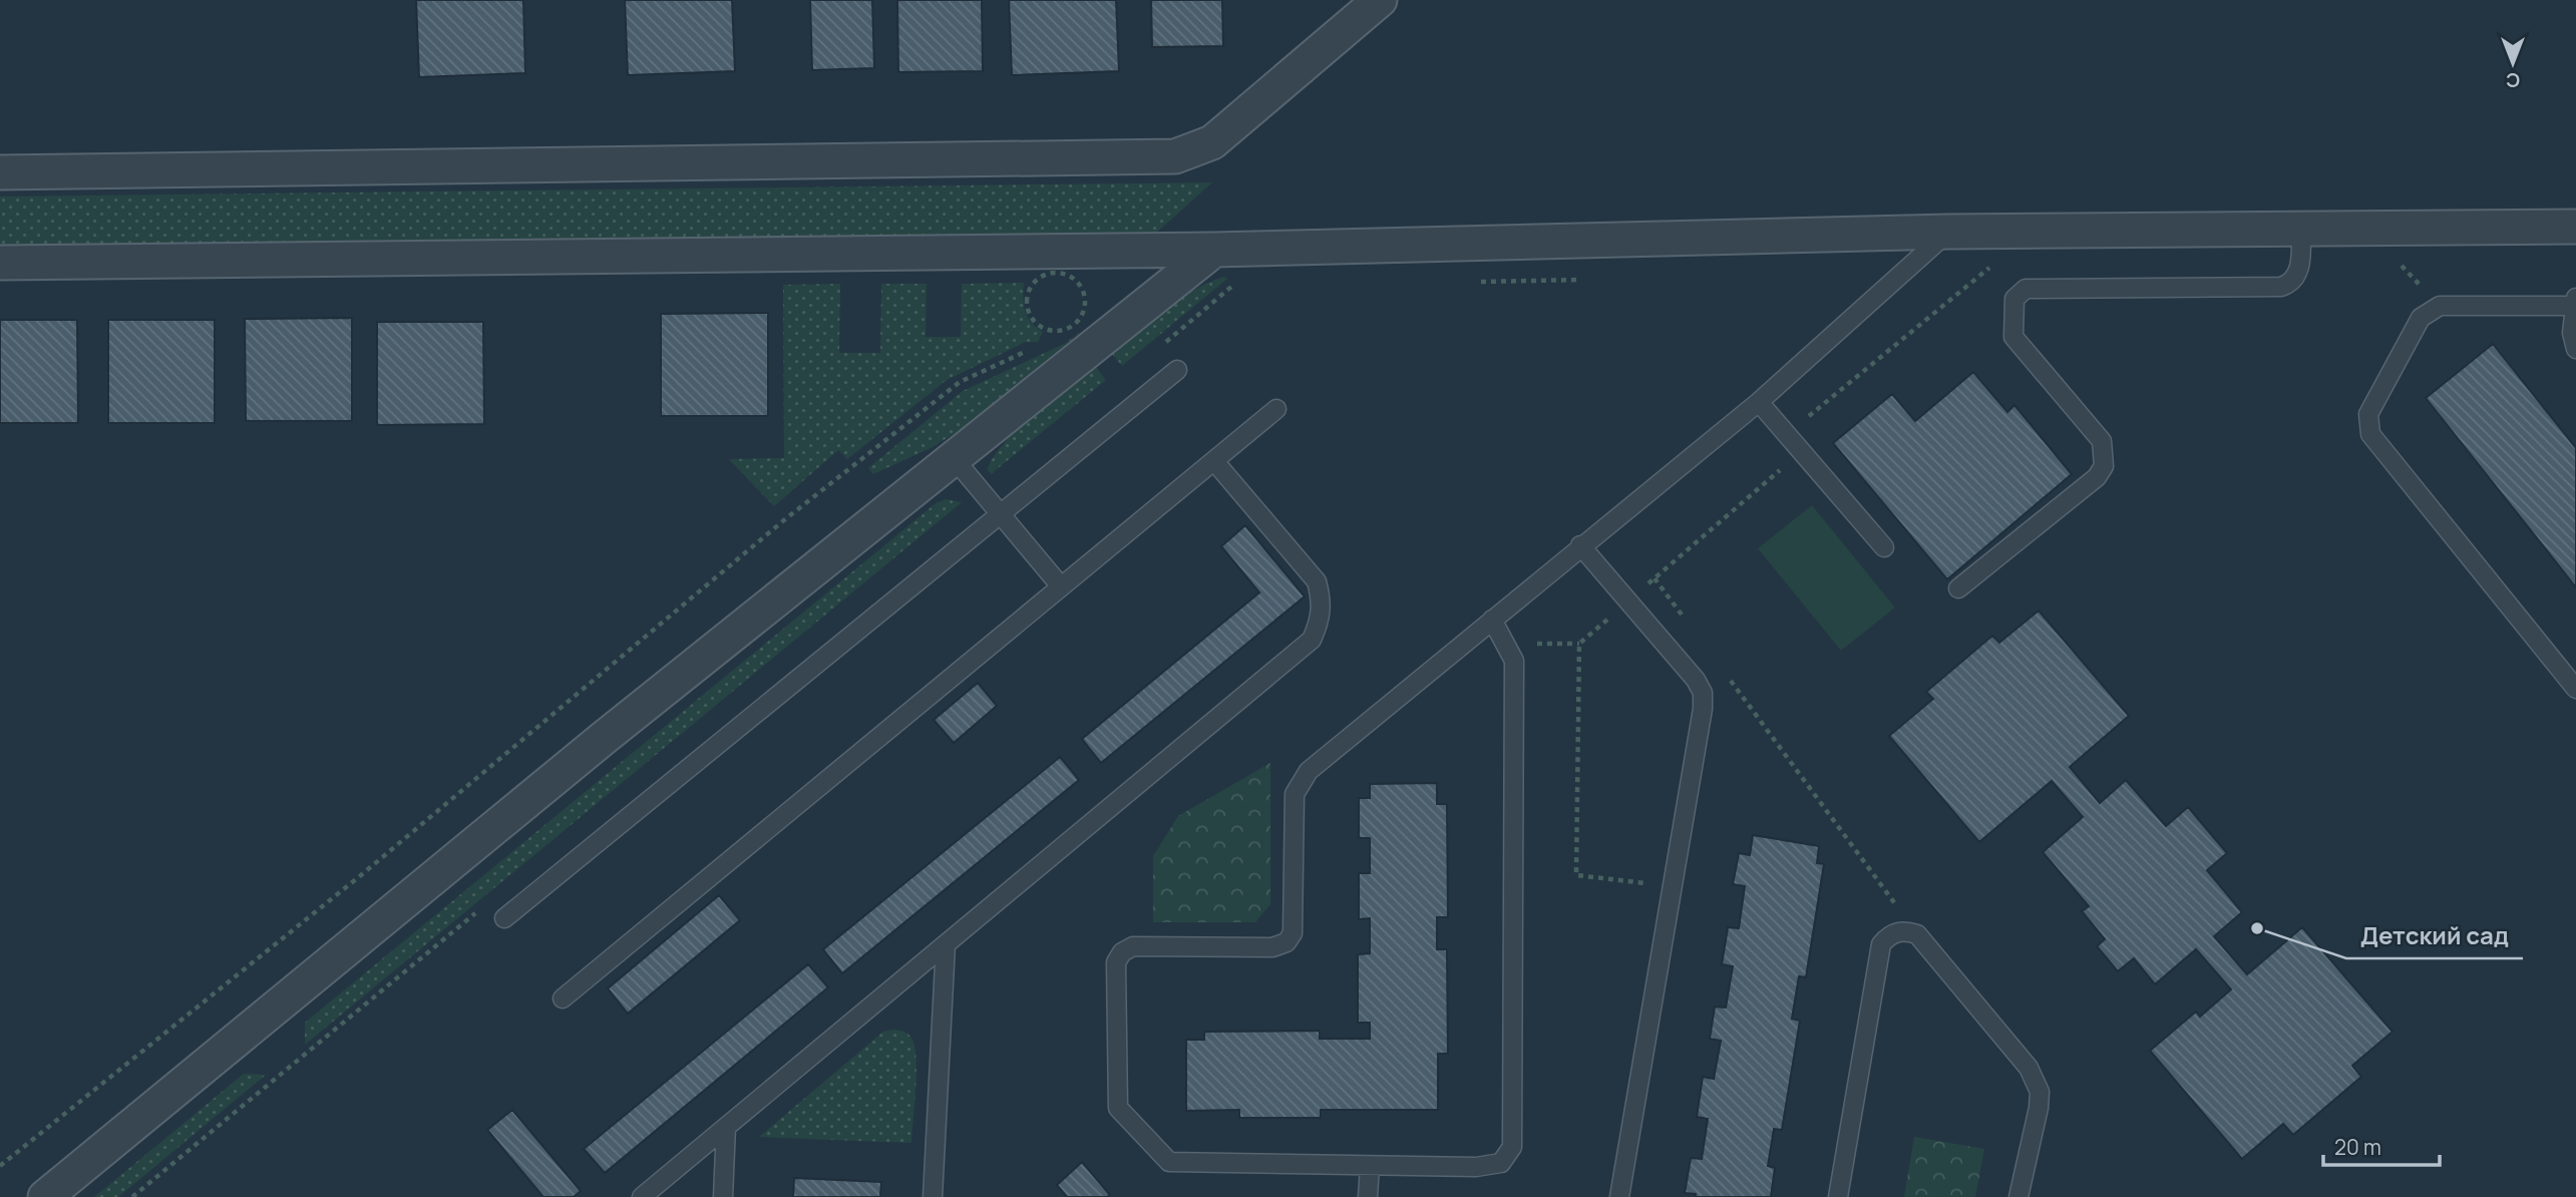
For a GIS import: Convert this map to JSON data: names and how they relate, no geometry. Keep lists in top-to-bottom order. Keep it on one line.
{"places":["Детский сад"],"scale_bar":"20 m","north":"bottom"}
